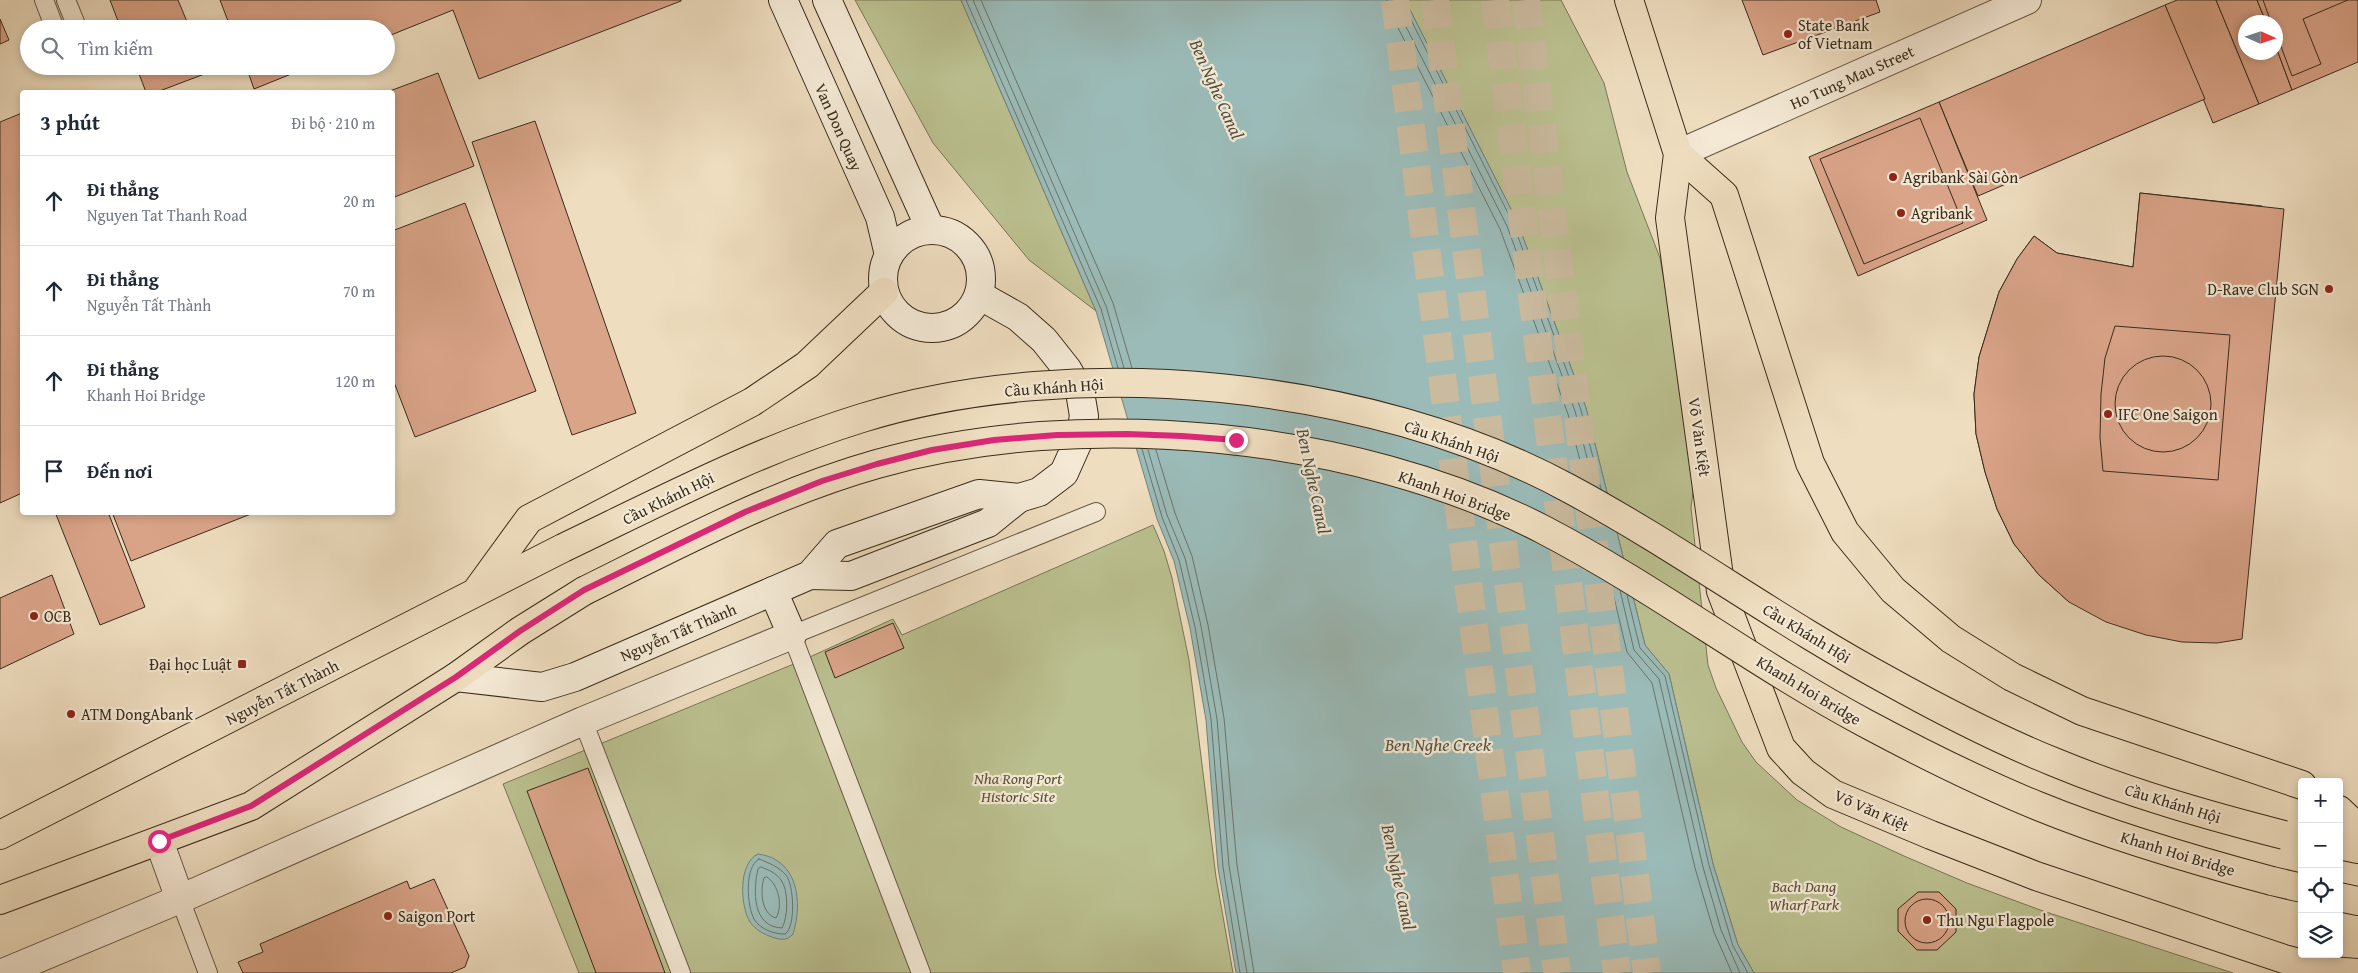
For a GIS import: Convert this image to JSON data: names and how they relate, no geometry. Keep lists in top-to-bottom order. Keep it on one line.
{"streets":{"main road":["Ho Tung Mau Street","Van Don Quay","Cầu Khánh Hội","Võ Văn Kiệt","Khanh Hoi Bridge","Nguyễn Tất Thành"]},"crossings":[["Ho Tung Mau Street","Võ Văn Kiệt"],["Van Don Quay","Nguyễn Tất Thành"],["Cầu Khánh Hội","Nguyễn Tất Thành"],["Khanh Hoi Bridge","Nguyễn Tất Thành"]],"water":["Ben Nghe Canal","Ben Nghe Creek"],"parks":["Nha Rong Port Historic Site","Bach Dang Wharf Park"],"places":{"other":["State Bank of Vietnam","Agribank Sài Gòn","Agribank","D-Rave Club SGN","IFC One Saigon","OCB","ATM DongAbank","Saigon Port","Thu Ngu Flagpole"],"transit":["Đại học Luật"]},"north":"right","page":{"search":"Tìm kiếm","heading":["3 phút","Đi bộ · 210 m"],"list":[["Đi thẳng","Nguyen Tat Thanh Road","20 m"],["Đi thẳng","Nguyễn Tất Thành","70 m"],["Đi thẳng","Khanh Hoi Bridge","120 m"],"Đến nơi"],"map_buttons":["+","−"]}}
